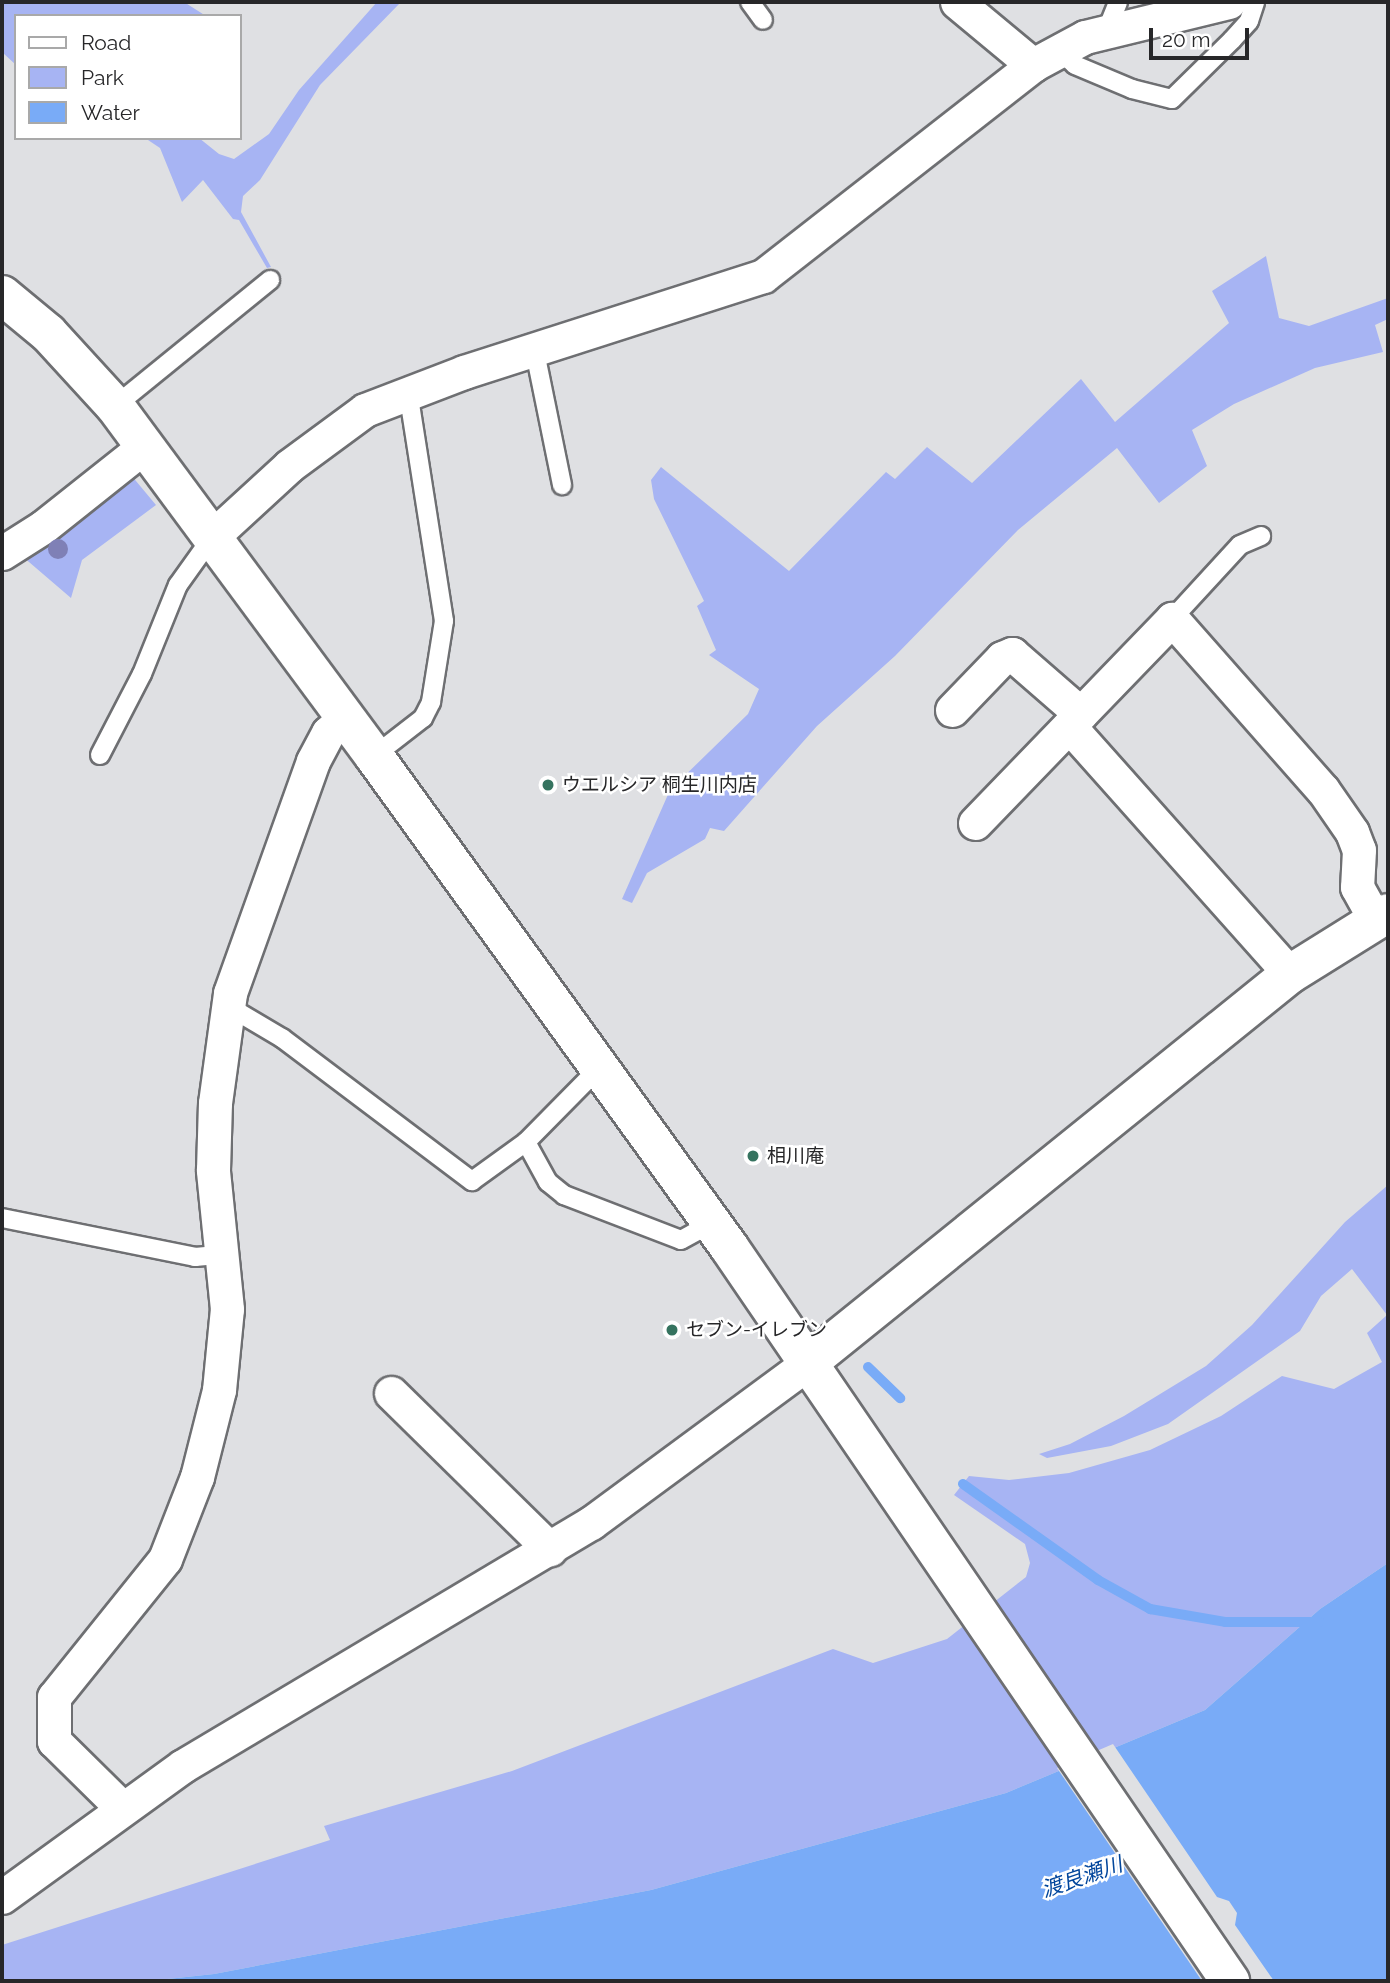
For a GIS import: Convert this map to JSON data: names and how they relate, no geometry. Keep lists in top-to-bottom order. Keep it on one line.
{"water":["渡良瀬川"],"places":["ウエルシア 桐生川内店","相川庵","セブン-イレブン"],"legend":["Road","Park","Water"],"scale_bar":"20 m"}
